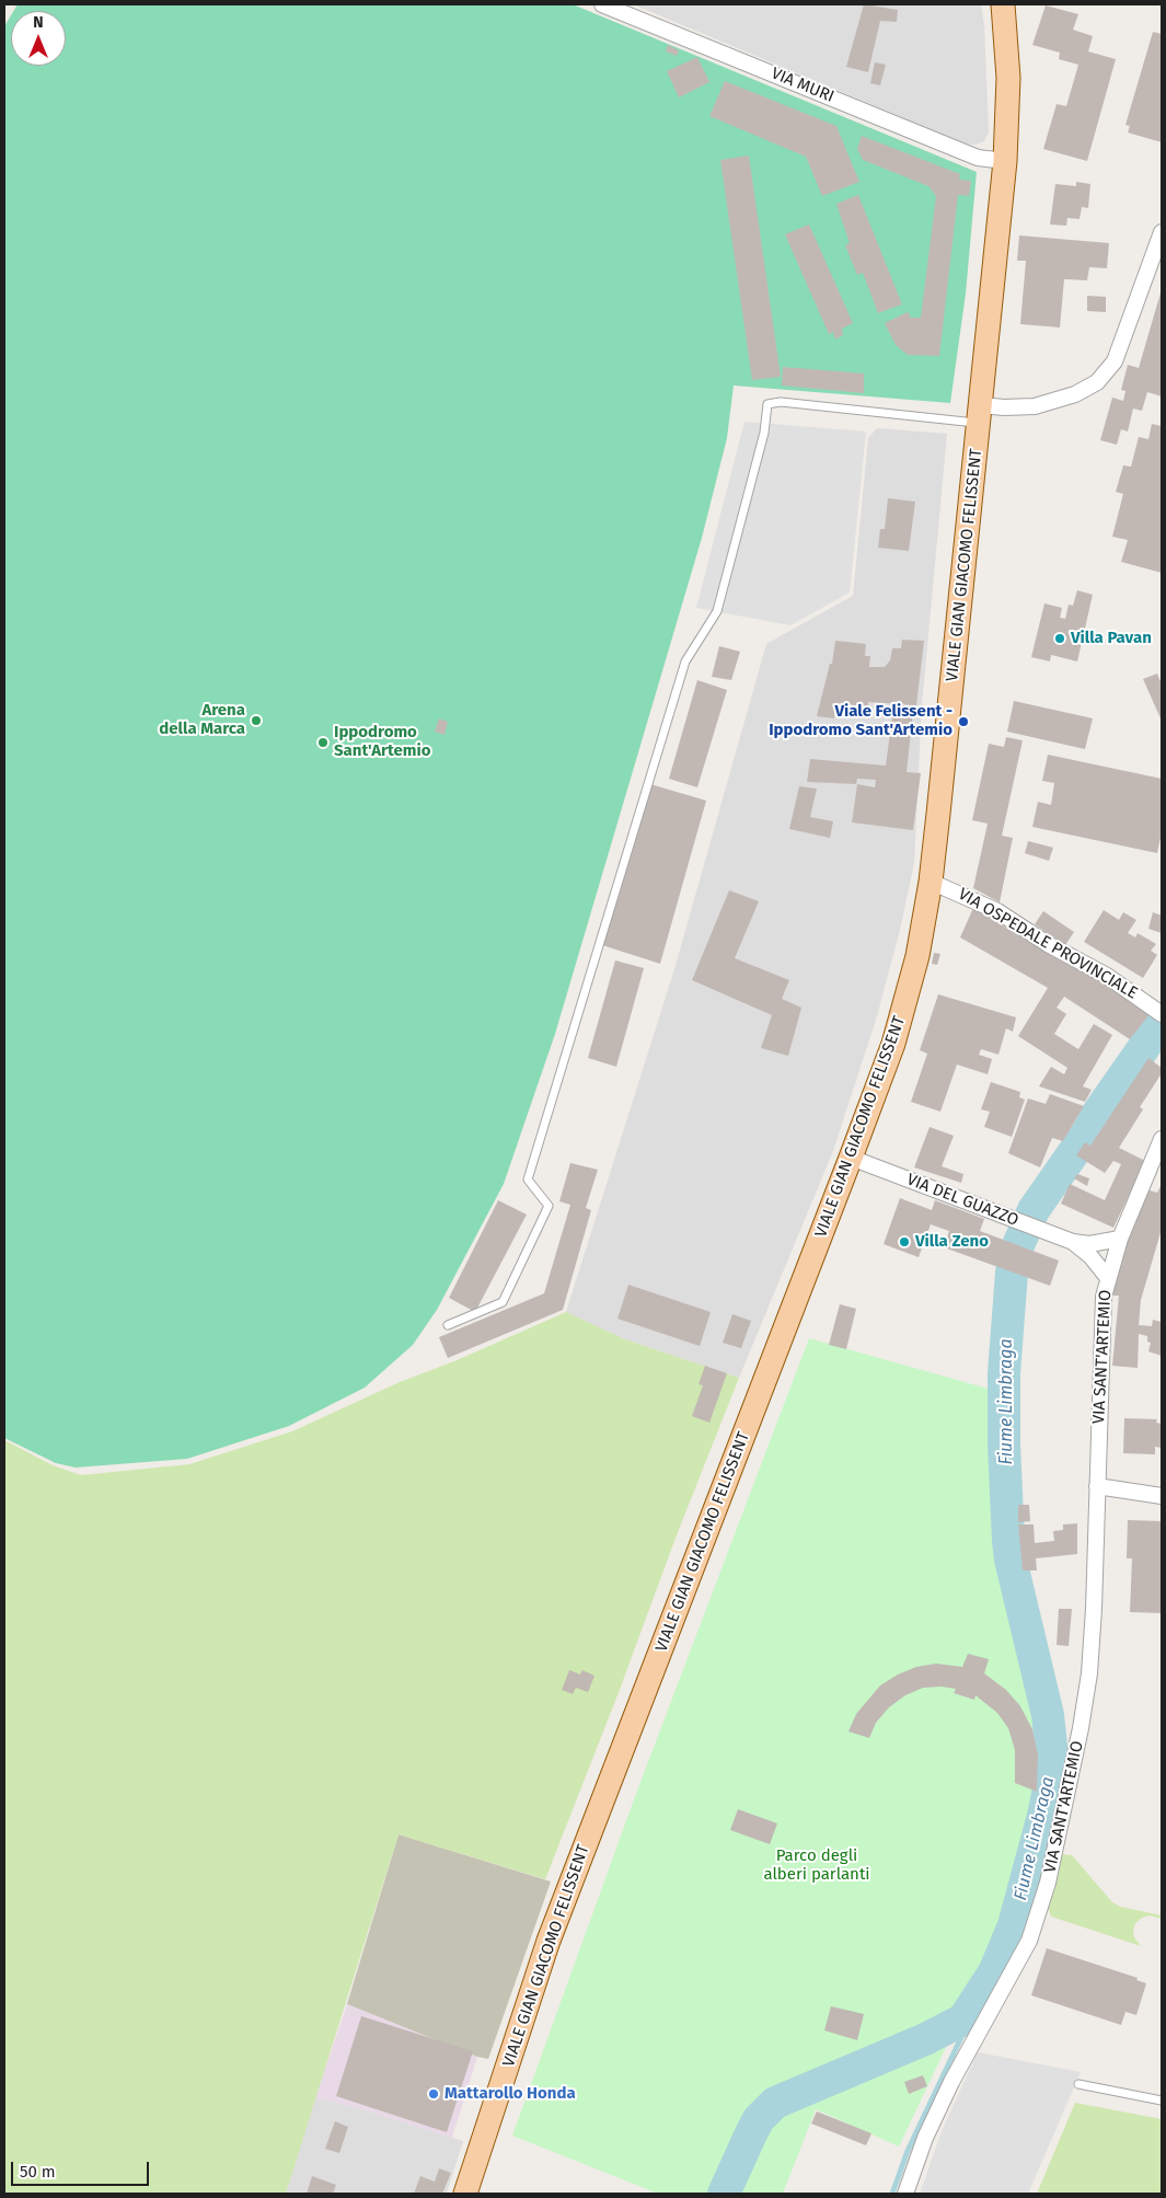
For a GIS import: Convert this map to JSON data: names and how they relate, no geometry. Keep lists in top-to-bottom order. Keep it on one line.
{"streets":{"main road":["VIALE GIAN GIACOMO FELISSENT"],"street":["VIA MURI","VIA OSPEDALE PROVINCIALE","VIA DEL GUAZZO","VIA SANT'ARTEMIO"]},"crossings":[["VIA MURI","VIALE GIAN GIACOMO FELISSENT"],["VIALE GIAN GIACOMO FELISSENT","VIA OSPEDALE PROVINCIALE"],["VIALE GIAN GIACOMO FELISSENT","VIA DEL GUAZZO"],["VIA DEL GUAZZO","VIA SANT'ARTEMIO"]],"water":["Fiume Limbraga"],"parks":["Parco degli alberi parlanti"],"places":["Villa Pavan","Arena della Marca","Viale Felissent - Ippodromo Sant'Artemio","Ippodromo Sant'Artemio","Villa Zeno","Mattarollo Honda"],"scale_bar":"50 m","north":"top"}
